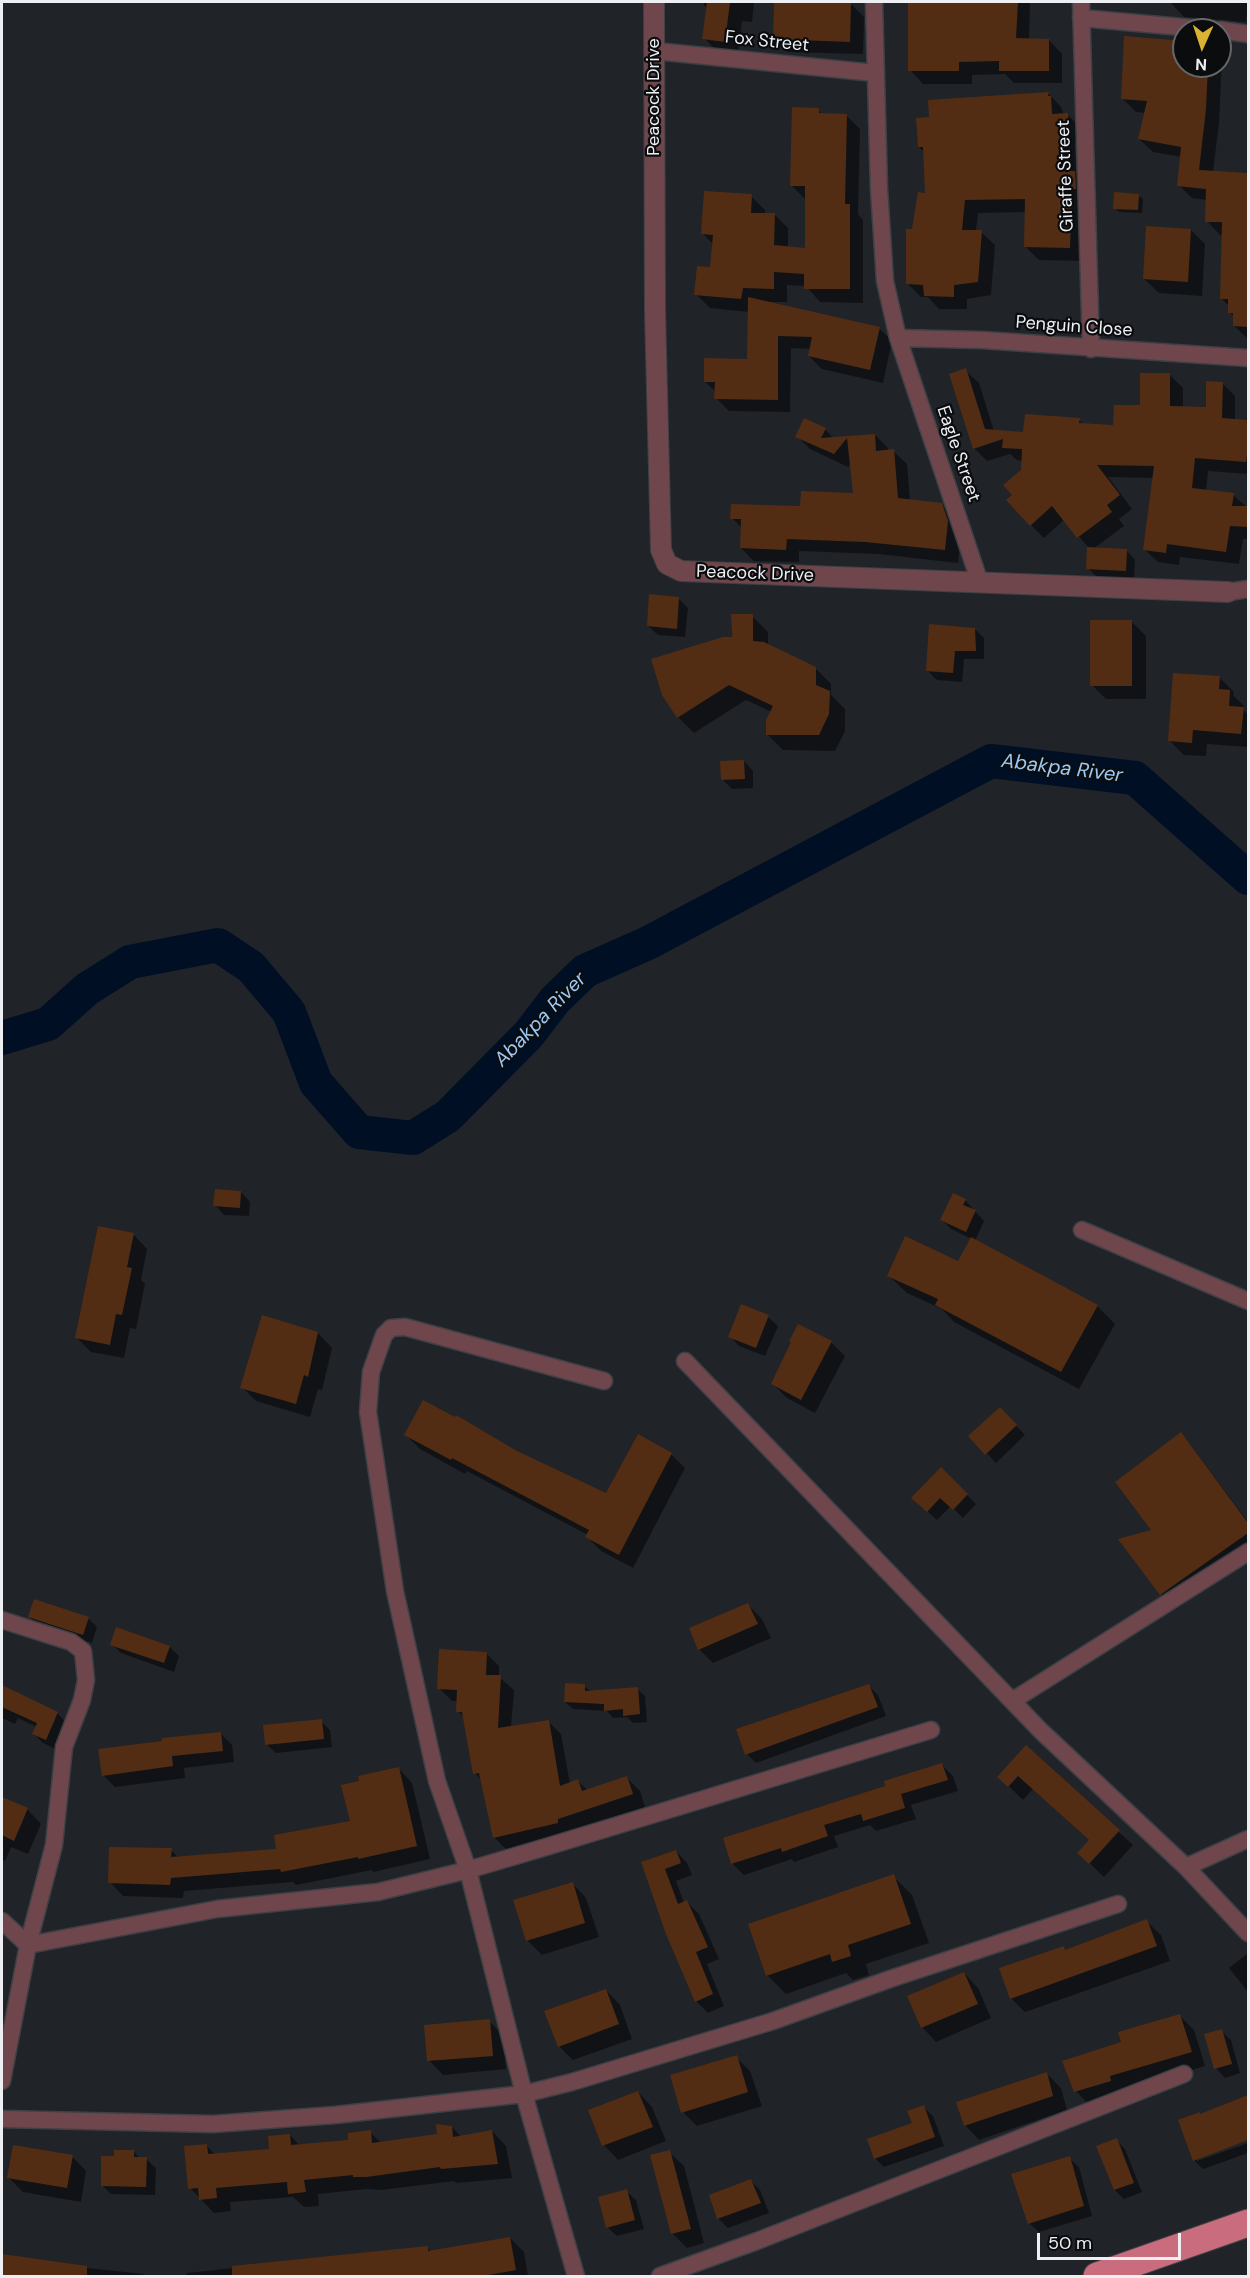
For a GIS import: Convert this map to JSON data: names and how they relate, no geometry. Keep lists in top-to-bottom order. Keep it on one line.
{"streets":{"street":["Fox Street","Peacock Drive","Giraffe Street","Penguin Close","Eagle Street"]},"crossings":[["Fox Street","Peacock Drive"],["Fox Street","Eagle Street"],["Peacock Drive","Eagle Street"],["Giraffe Street","Penguin Close"],["Penguin Close","Eagle Street"]],"water":["Abakpa River"],"scale_bar":"50 m","north":"bottom"}
